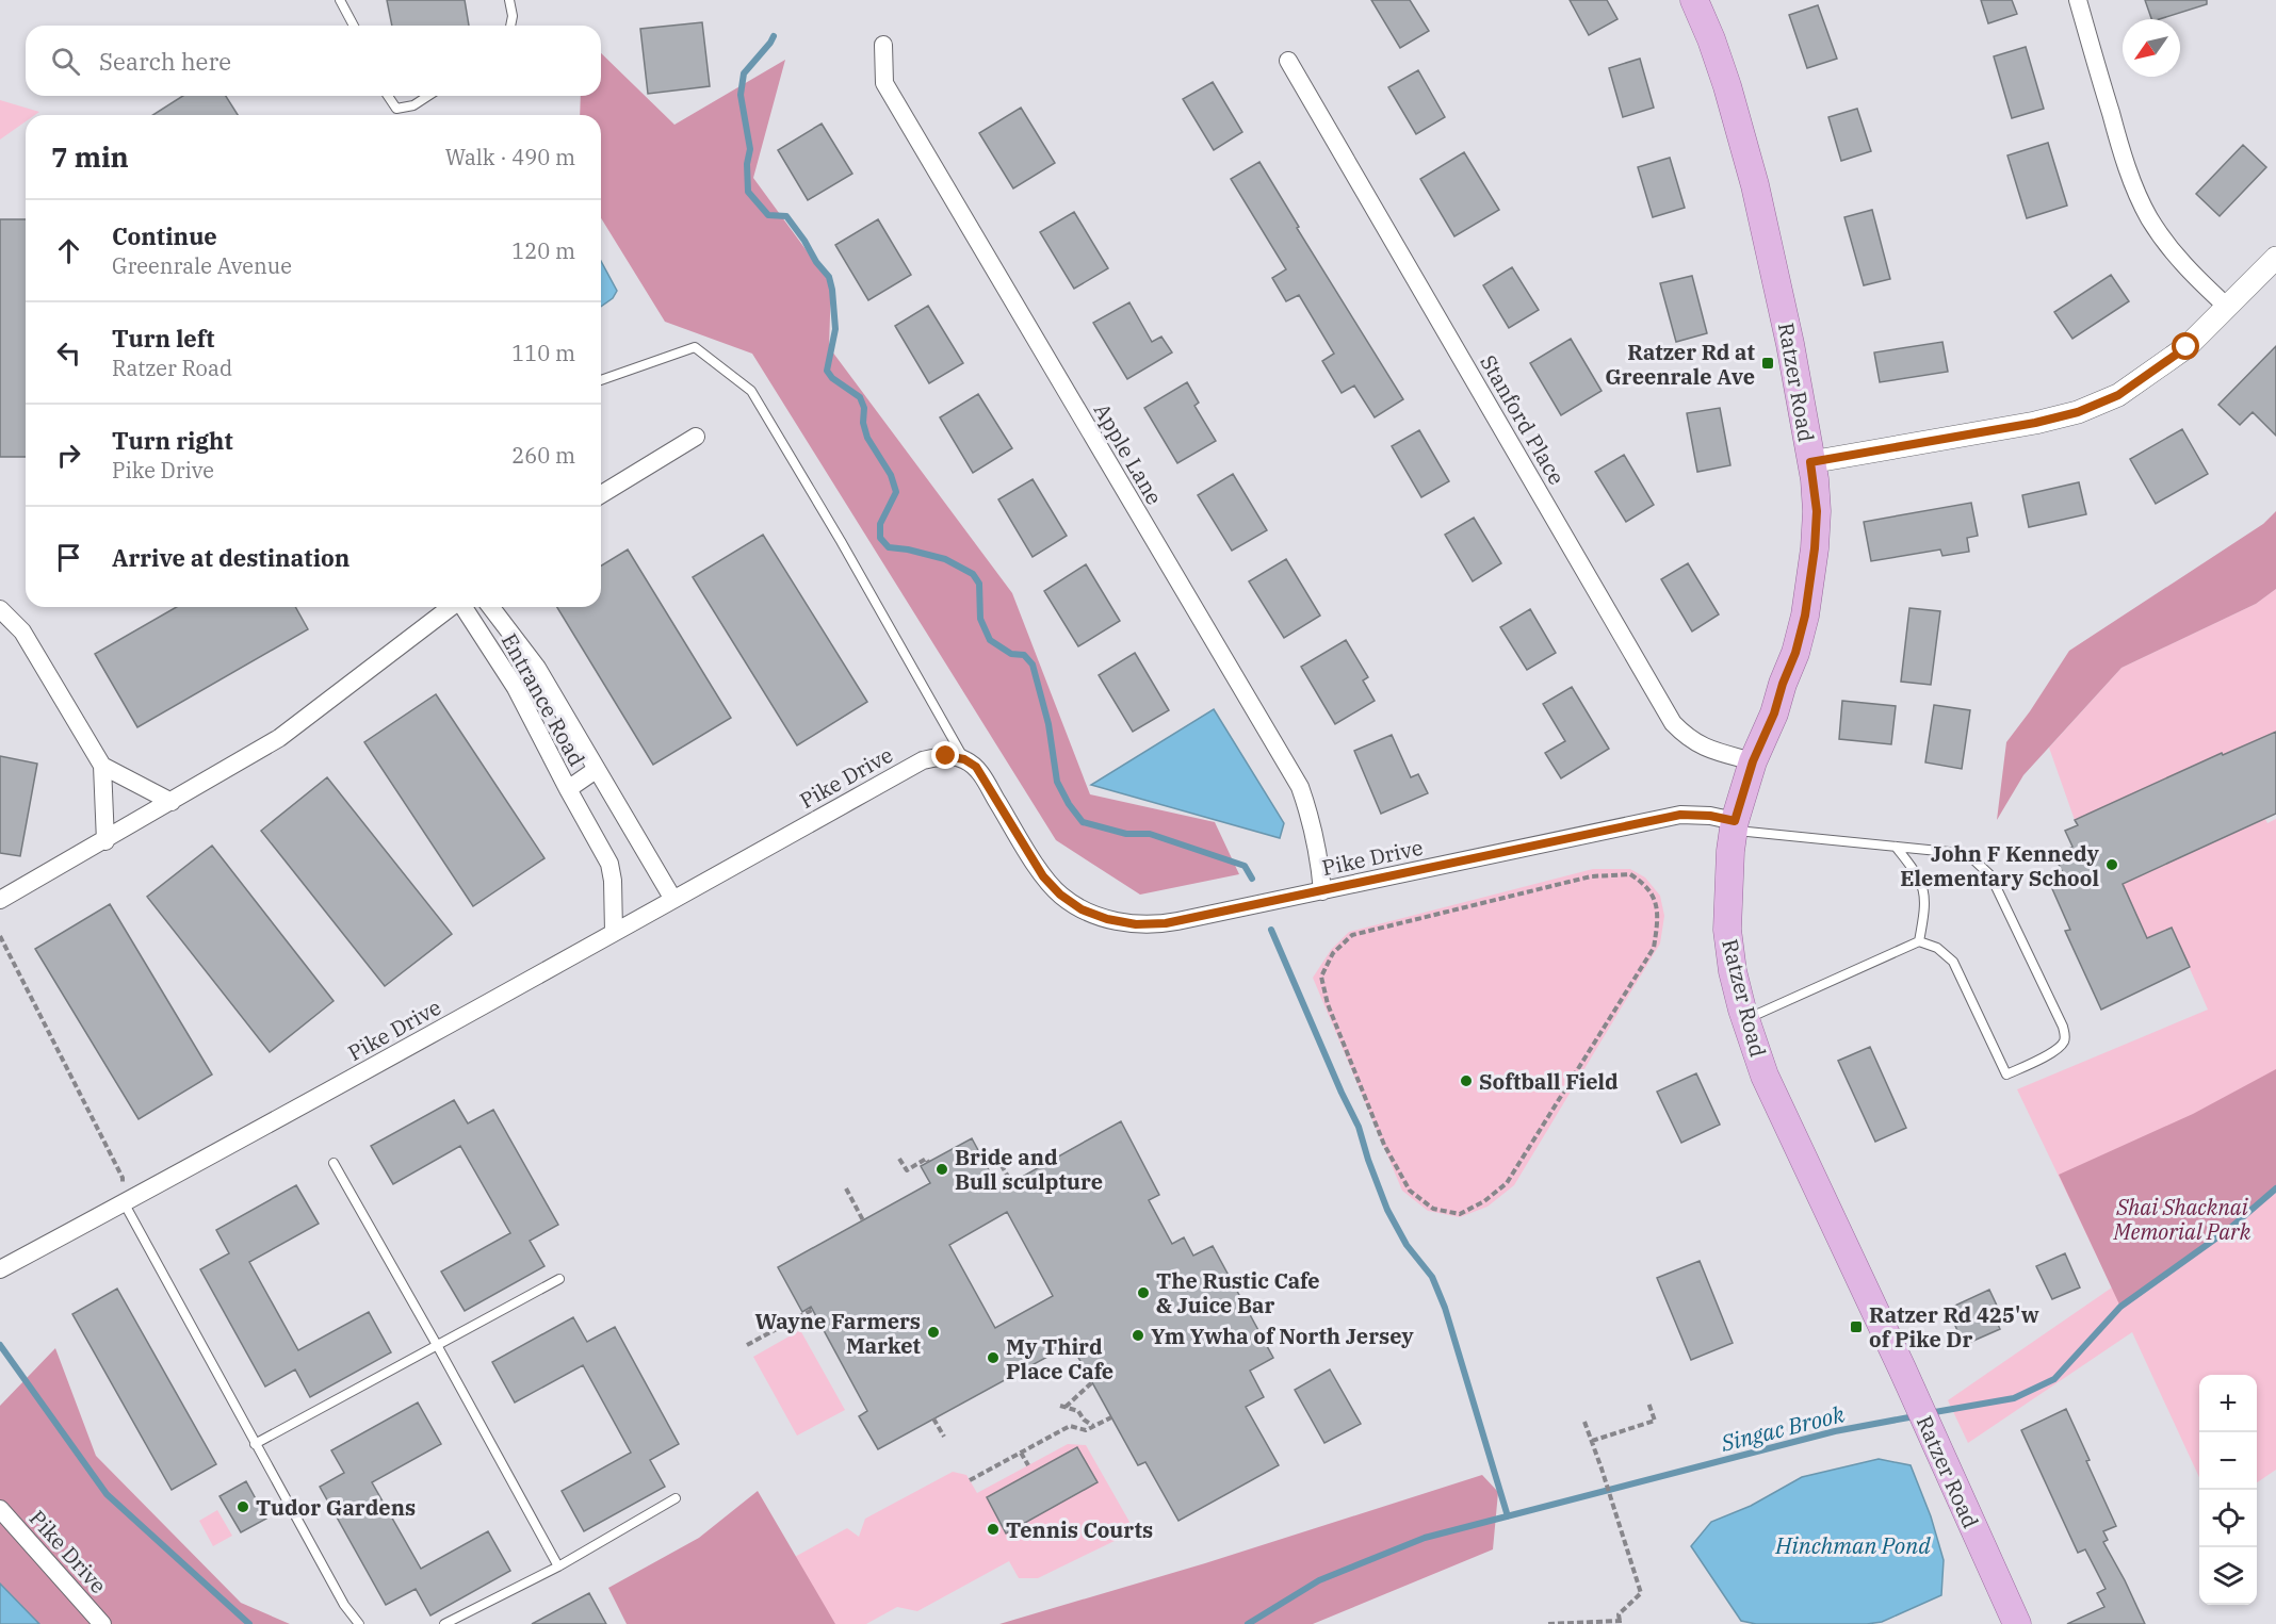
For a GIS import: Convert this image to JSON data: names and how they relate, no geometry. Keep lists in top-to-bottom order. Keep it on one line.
{"streets":{"main road":["Ratzer Road"],"street":["Stanford Place","Apple Lane","Entrance Road","Pike Drive"]},"crossings":[["Ratzer Road","Stanford Place"],["Ratzer Road","Pike Drive"],["Apple Lane","Pike Drive"],["Entrance Road","Pike Drive"]],"water":["Singac Brook","Hinchman Pond"],"parks":["Shai Shacknai Memorial Park"],"places":{"transit":["Ratzer Rd at Greenrale Ave","Ratzer Rd 425'w of Pike Dr"],"other":["John F Kennedy Elementary School","Softball Field","Bride and Bull sculpture","The Rustic Cafe & Juice Bar","Wayne Farmers Market","Ym Ywha of North Jersey","My Third Place Cafe","Tudor Gardens","Tennis Courts"]},"north":"bottom left","page":{"search":"Search here","heading":["7 min","Walk · 490 m"],"list":[["Continue","Greenrale Avenue","120 m"],["Turn left","Ratzer Road","110 m"],["Turn right","Pike Drive","260 m"],"Arrive at destination"],"map_buttons":["+","−"]}}
